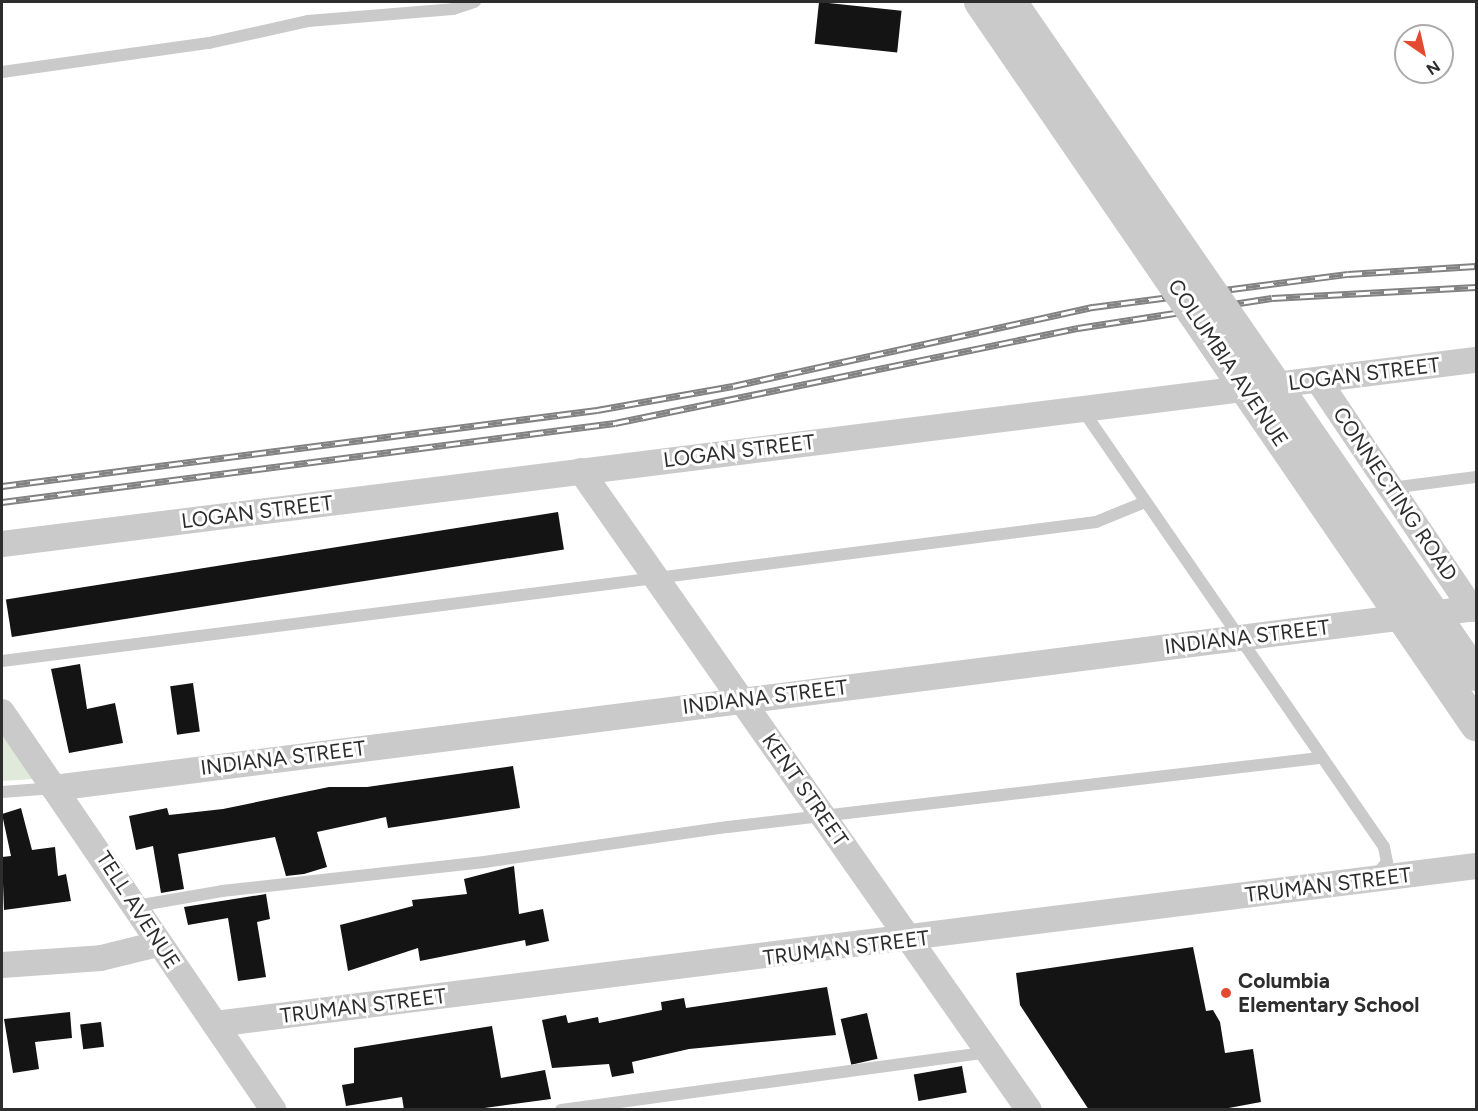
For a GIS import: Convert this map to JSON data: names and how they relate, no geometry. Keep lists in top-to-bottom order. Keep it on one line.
{"streets":{"street":["COLUMBIA AVENUE","LOGAN STREET","CONNECTING ROAD","INDIANA STREET","KENT STREET","TRUMAN STREET","TELL AVENUE"]},"crossings":[["LOGAN STREET","CONNECTING ROAD"],["LOGAN STREET","KENT STREET"],["CONNECTING ROAD","INDIANA STREET"],["INDIANA STREET","KENT STREET"],["INDIANA STREET","TELL AVENUE"],["KENT STREET","TRUMAN STREET"],["TRUMAN STREET","TELL AVENUE"]],"places":["Columbia Elementary School"],"north":"bottom right"}
